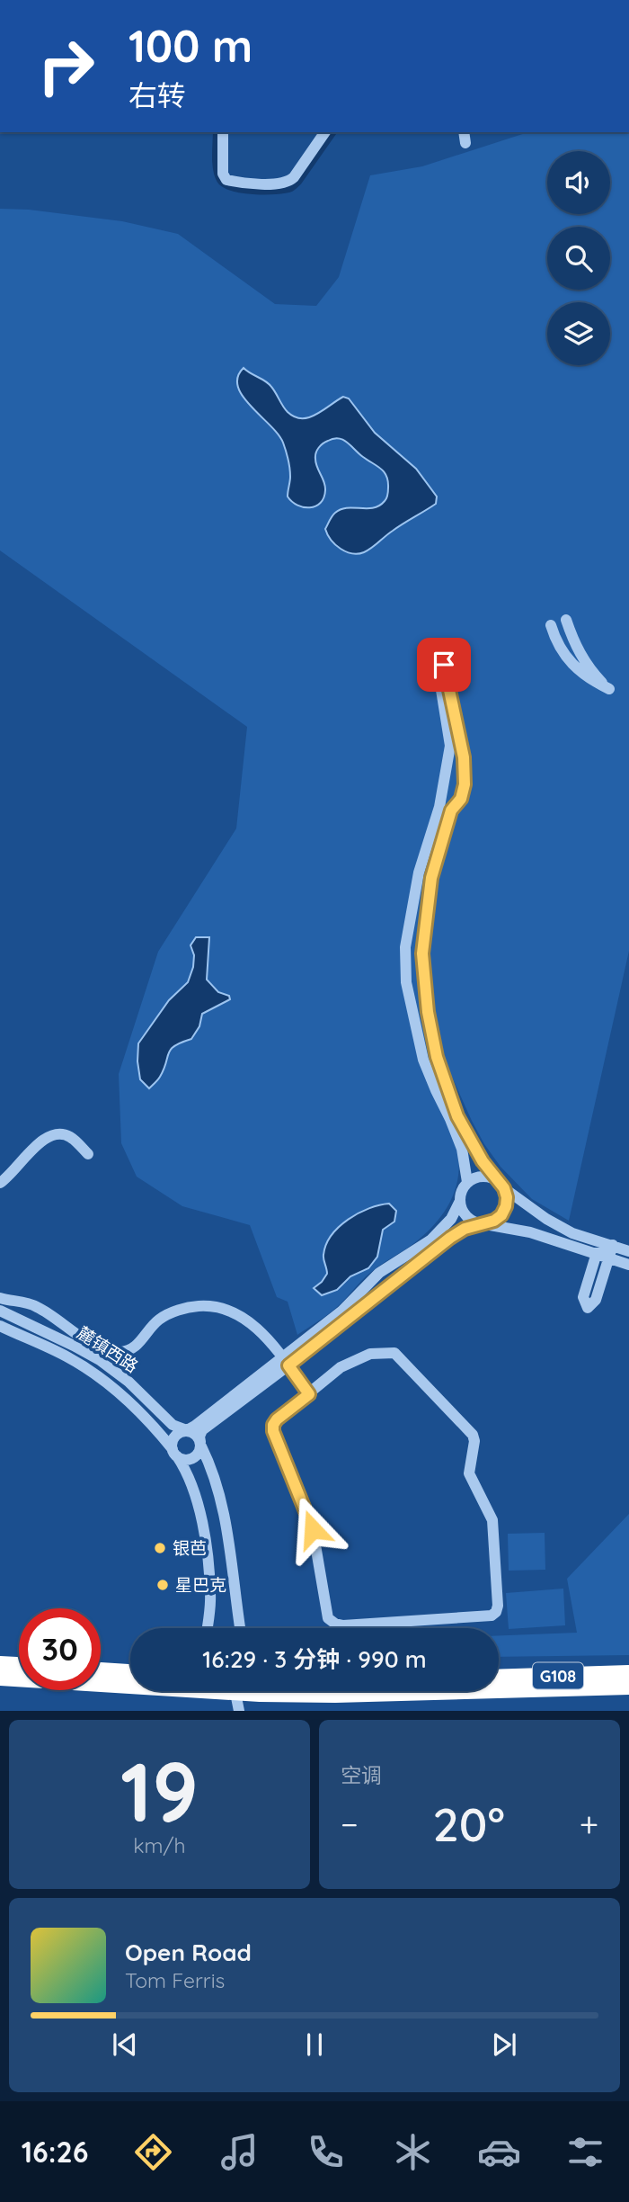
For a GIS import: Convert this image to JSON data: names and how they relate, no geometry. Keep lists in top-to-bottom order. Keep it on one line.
{"streets":{"highway":["G108"],"street":["麓镇西路"]},"places":["银芭","星巴克"],"page":{"turn":["100 m","右转"],"limit":"30","trip":"16:29 · 3 分钟 · 990 m","tile":[["19","km/h"],"空调"],"heat":["−","20°","+"],"song":["Open Road","Tom Ferris"],"tabs":"16:26"}}
